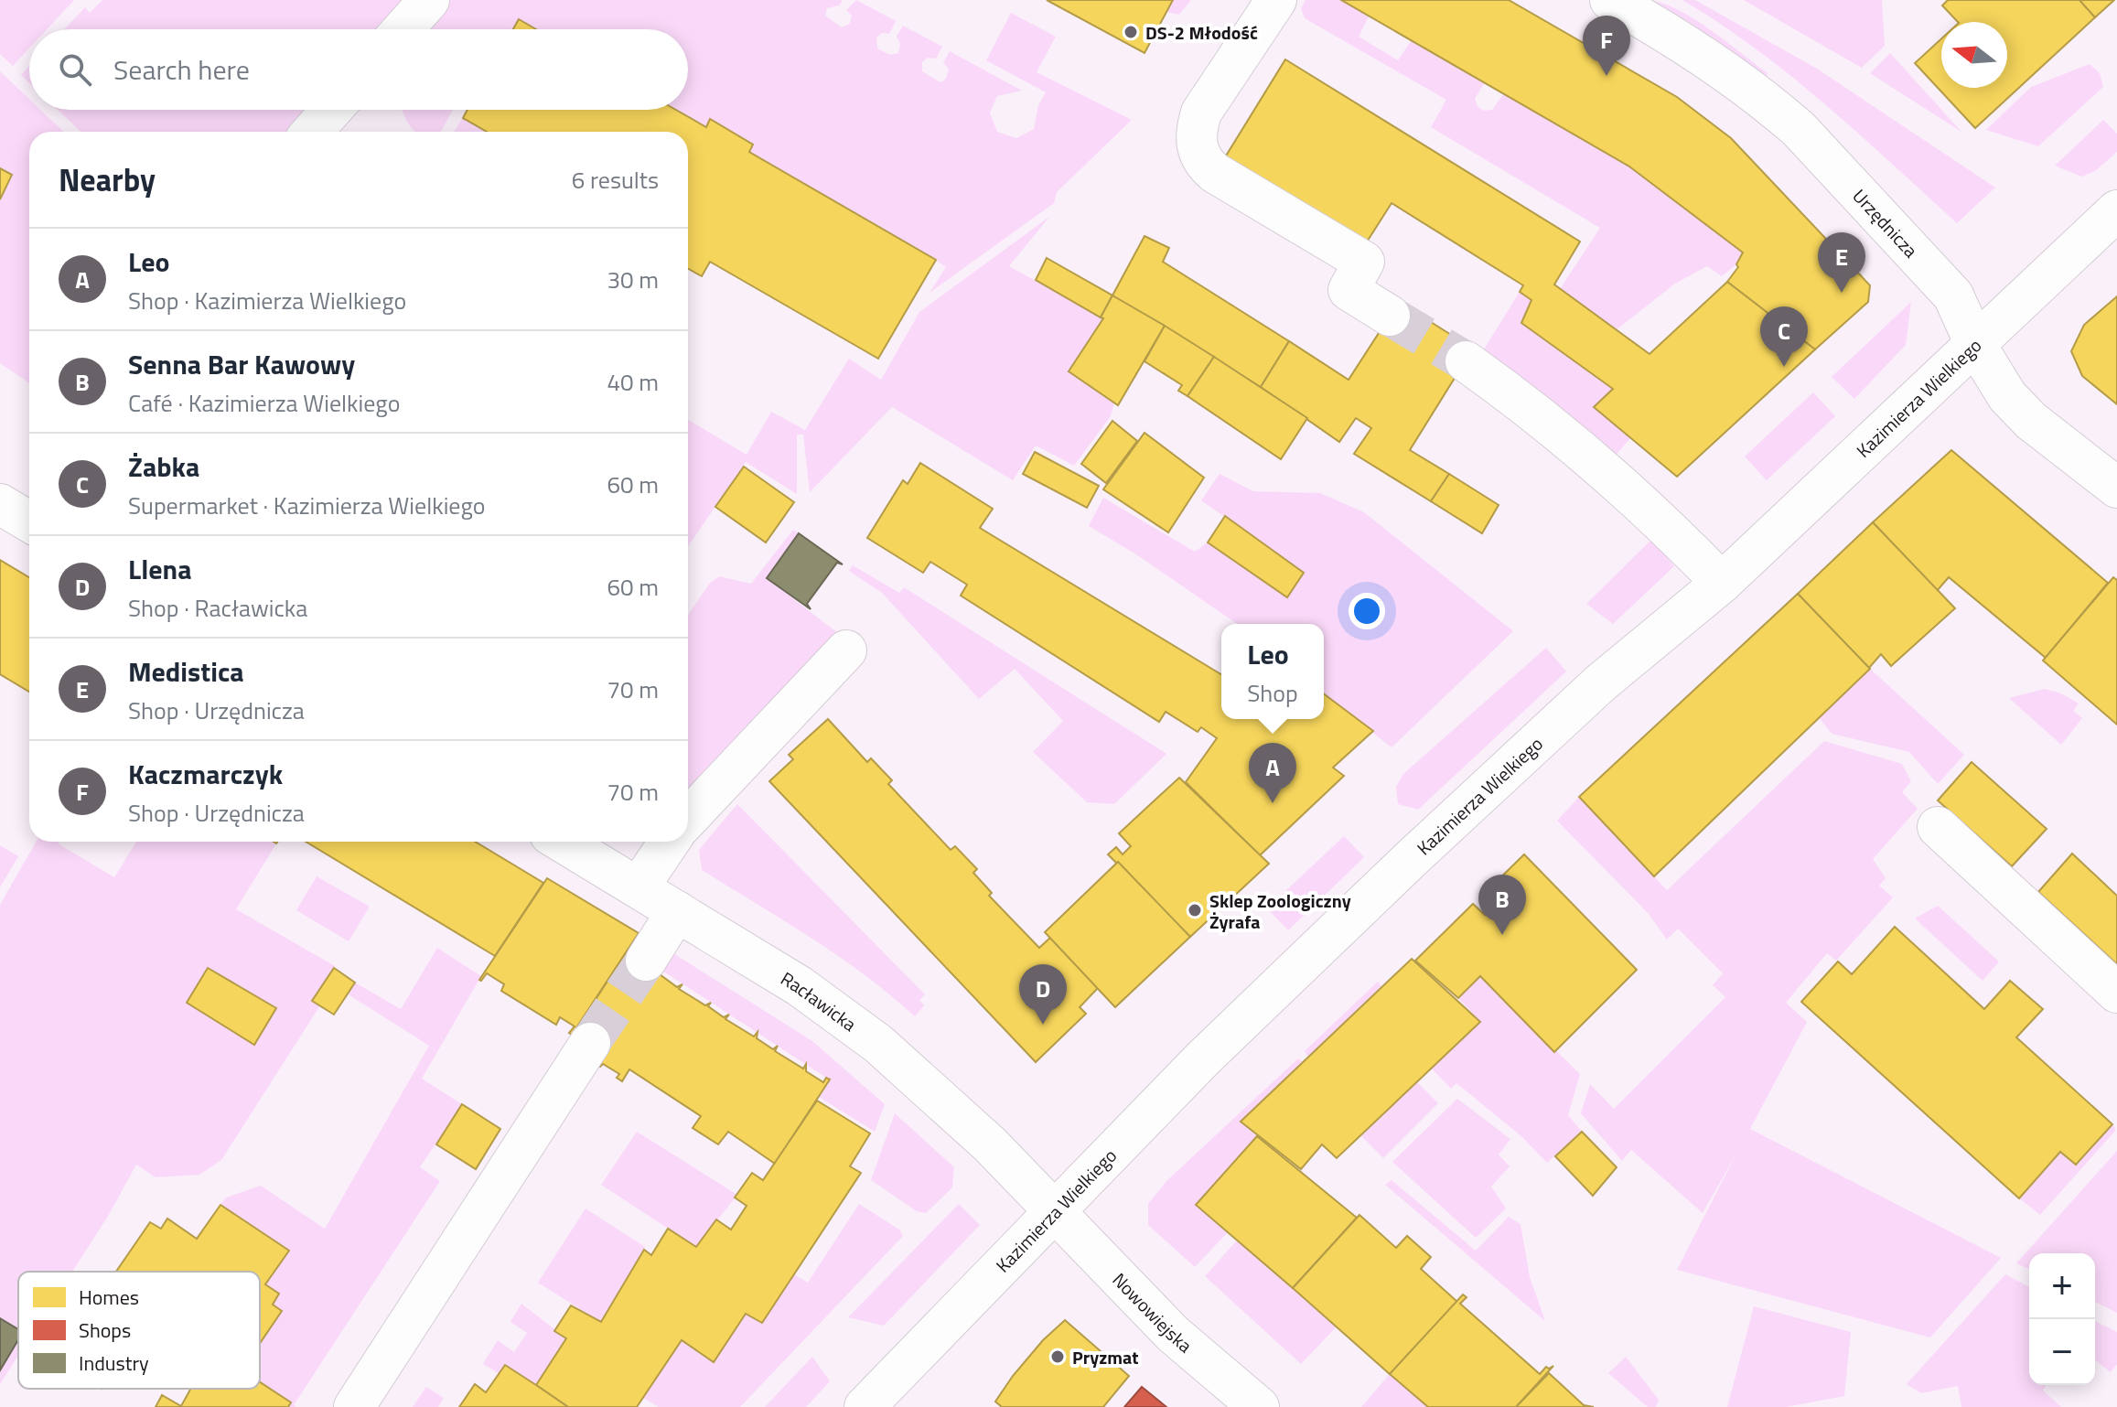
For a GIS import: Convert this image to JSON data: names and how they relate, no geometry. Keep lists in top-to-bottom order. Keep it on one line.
{"streets":{"street":["Urzędnicza","Kazimierza Wielkiego","Racławicka","Nowowiejska"]},"crossings":[["Urzędnicza","Kazimierza Wielkiego"],["Kazimierza Wielkiego","Racławicka"],["Kazimierza Wielkiego","Nowowiejska"],["Racławicka","Nowowiejska"]],"places":["DS-2 Młodość","Sklep Zoologiczny Żyrafa","Pryzmat"],"legend":["Homes","Shops","Industry"],"north":"left","page":{"pins":["F","E","C","A","B","D"],"search":"Search here","heading":["Nearby","6 results"],"list":[{"mark":"A","name":"Leo","note":"Shop · Kazimierza Wielkiego","value":"30 m"},{"mark":"B","name":"Senna Bar Kawowy","note":"Café · Kazimierza Wielkiego","value":"40 m"},{"mark":"C","name":"Żabka","note":"Supermarket · Kazimierza Wielkiego","value":"60 m"},{"mark":"D","name":"Llena","note":"Shop · Racławicka","value":"60 m"},{"mark":"E","name":"Medistica","note":"Shop · Urzędnicza","value":"70 m"},{"mark":"F","name":"Kaczmarczyk","note":"Shop · Urzędnicza","value":"70 m"}],"popup":["Leo","Shop"],"map_buttons":["+","−"]}}
